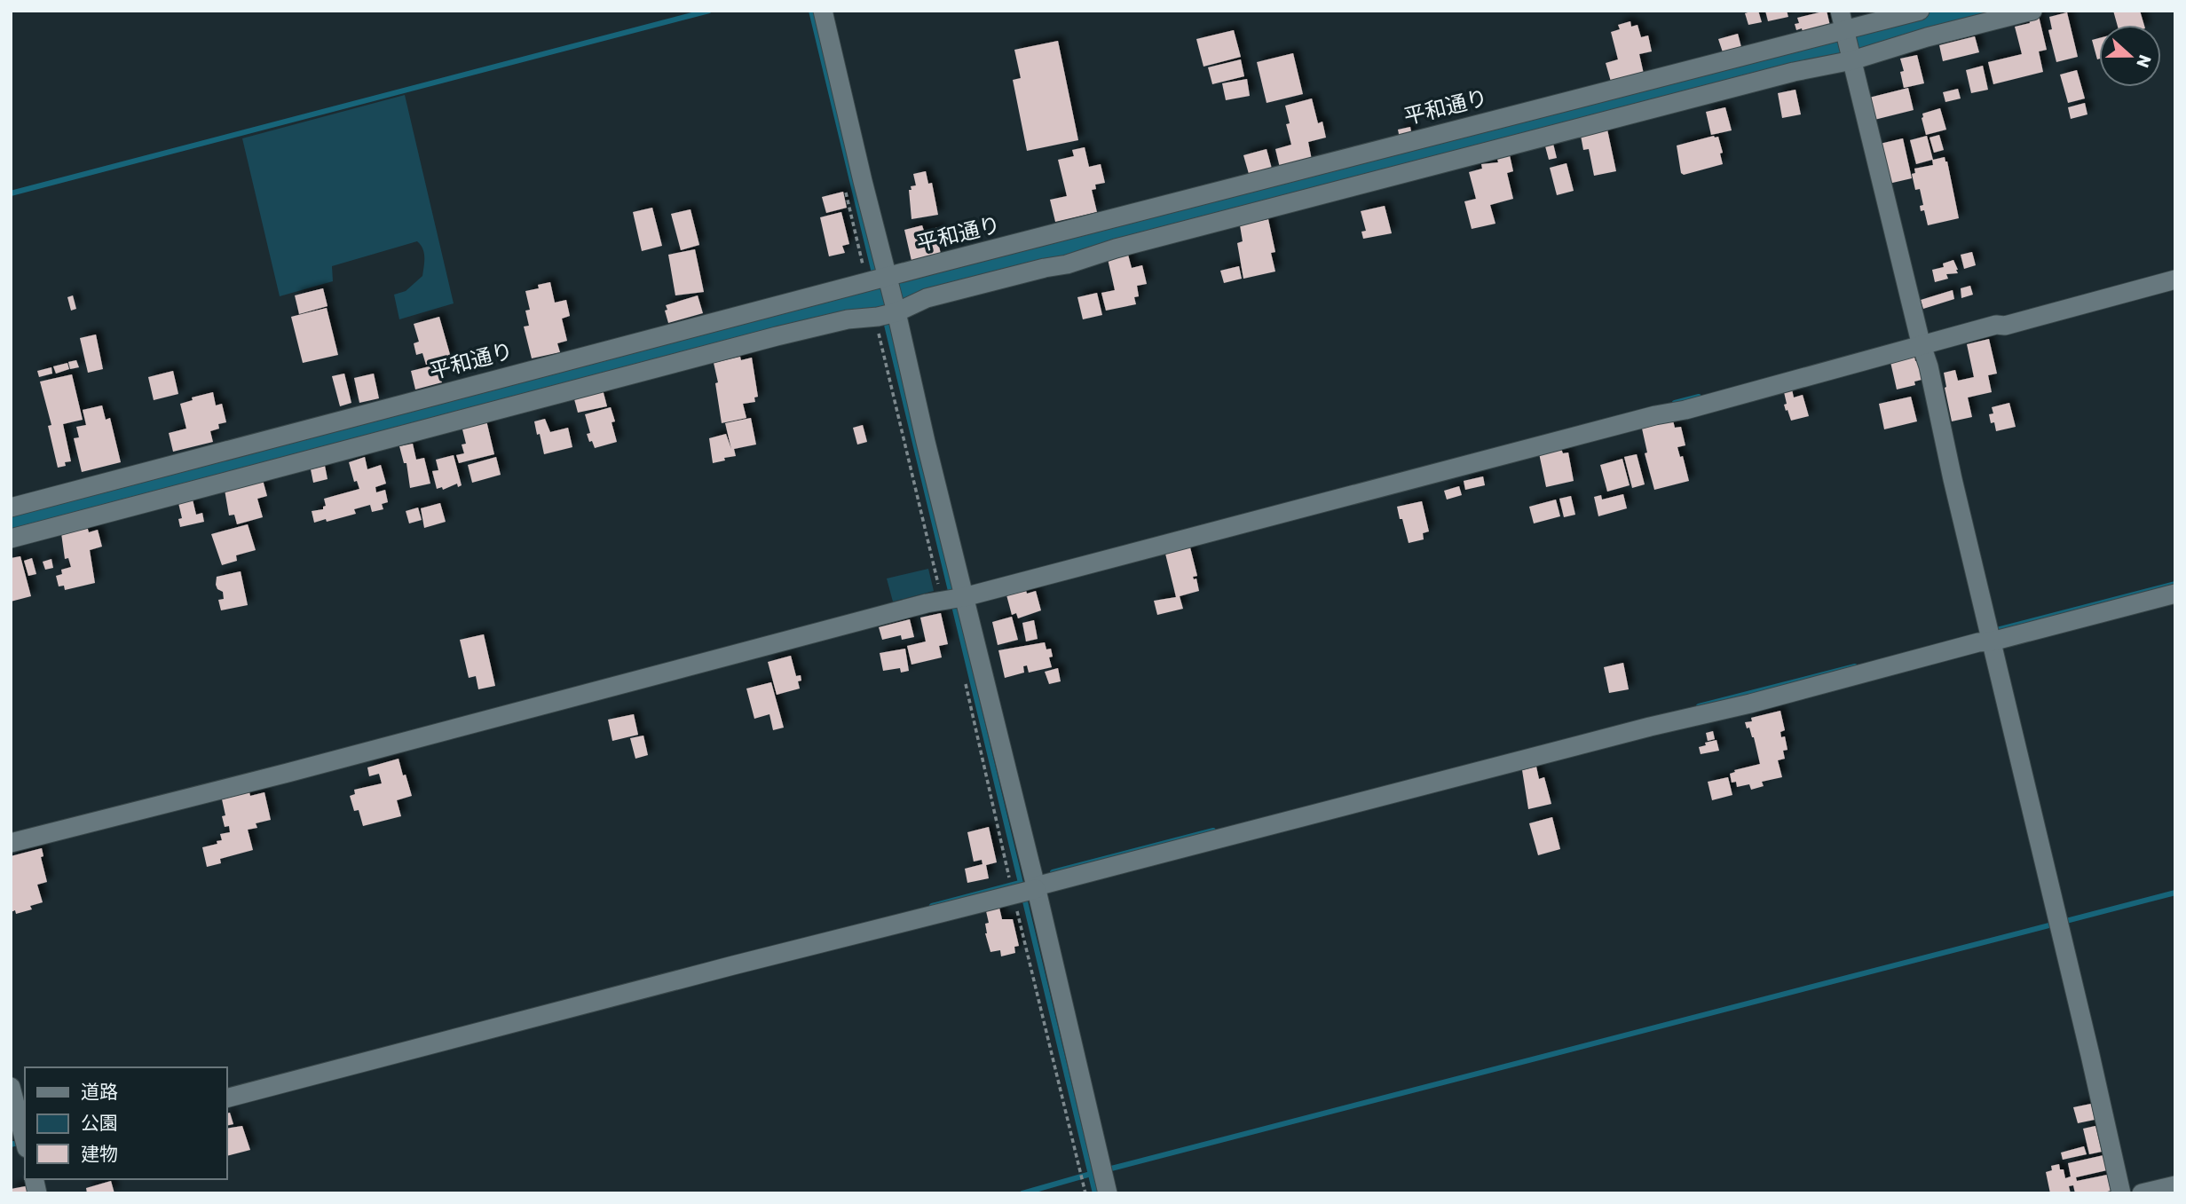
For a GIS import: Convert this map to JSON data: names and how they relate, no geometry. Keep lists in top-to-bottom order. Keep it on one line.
{"streets":{"street":["平和通り"]},"legend":["道路","公園","建物"],"north":"right"}
